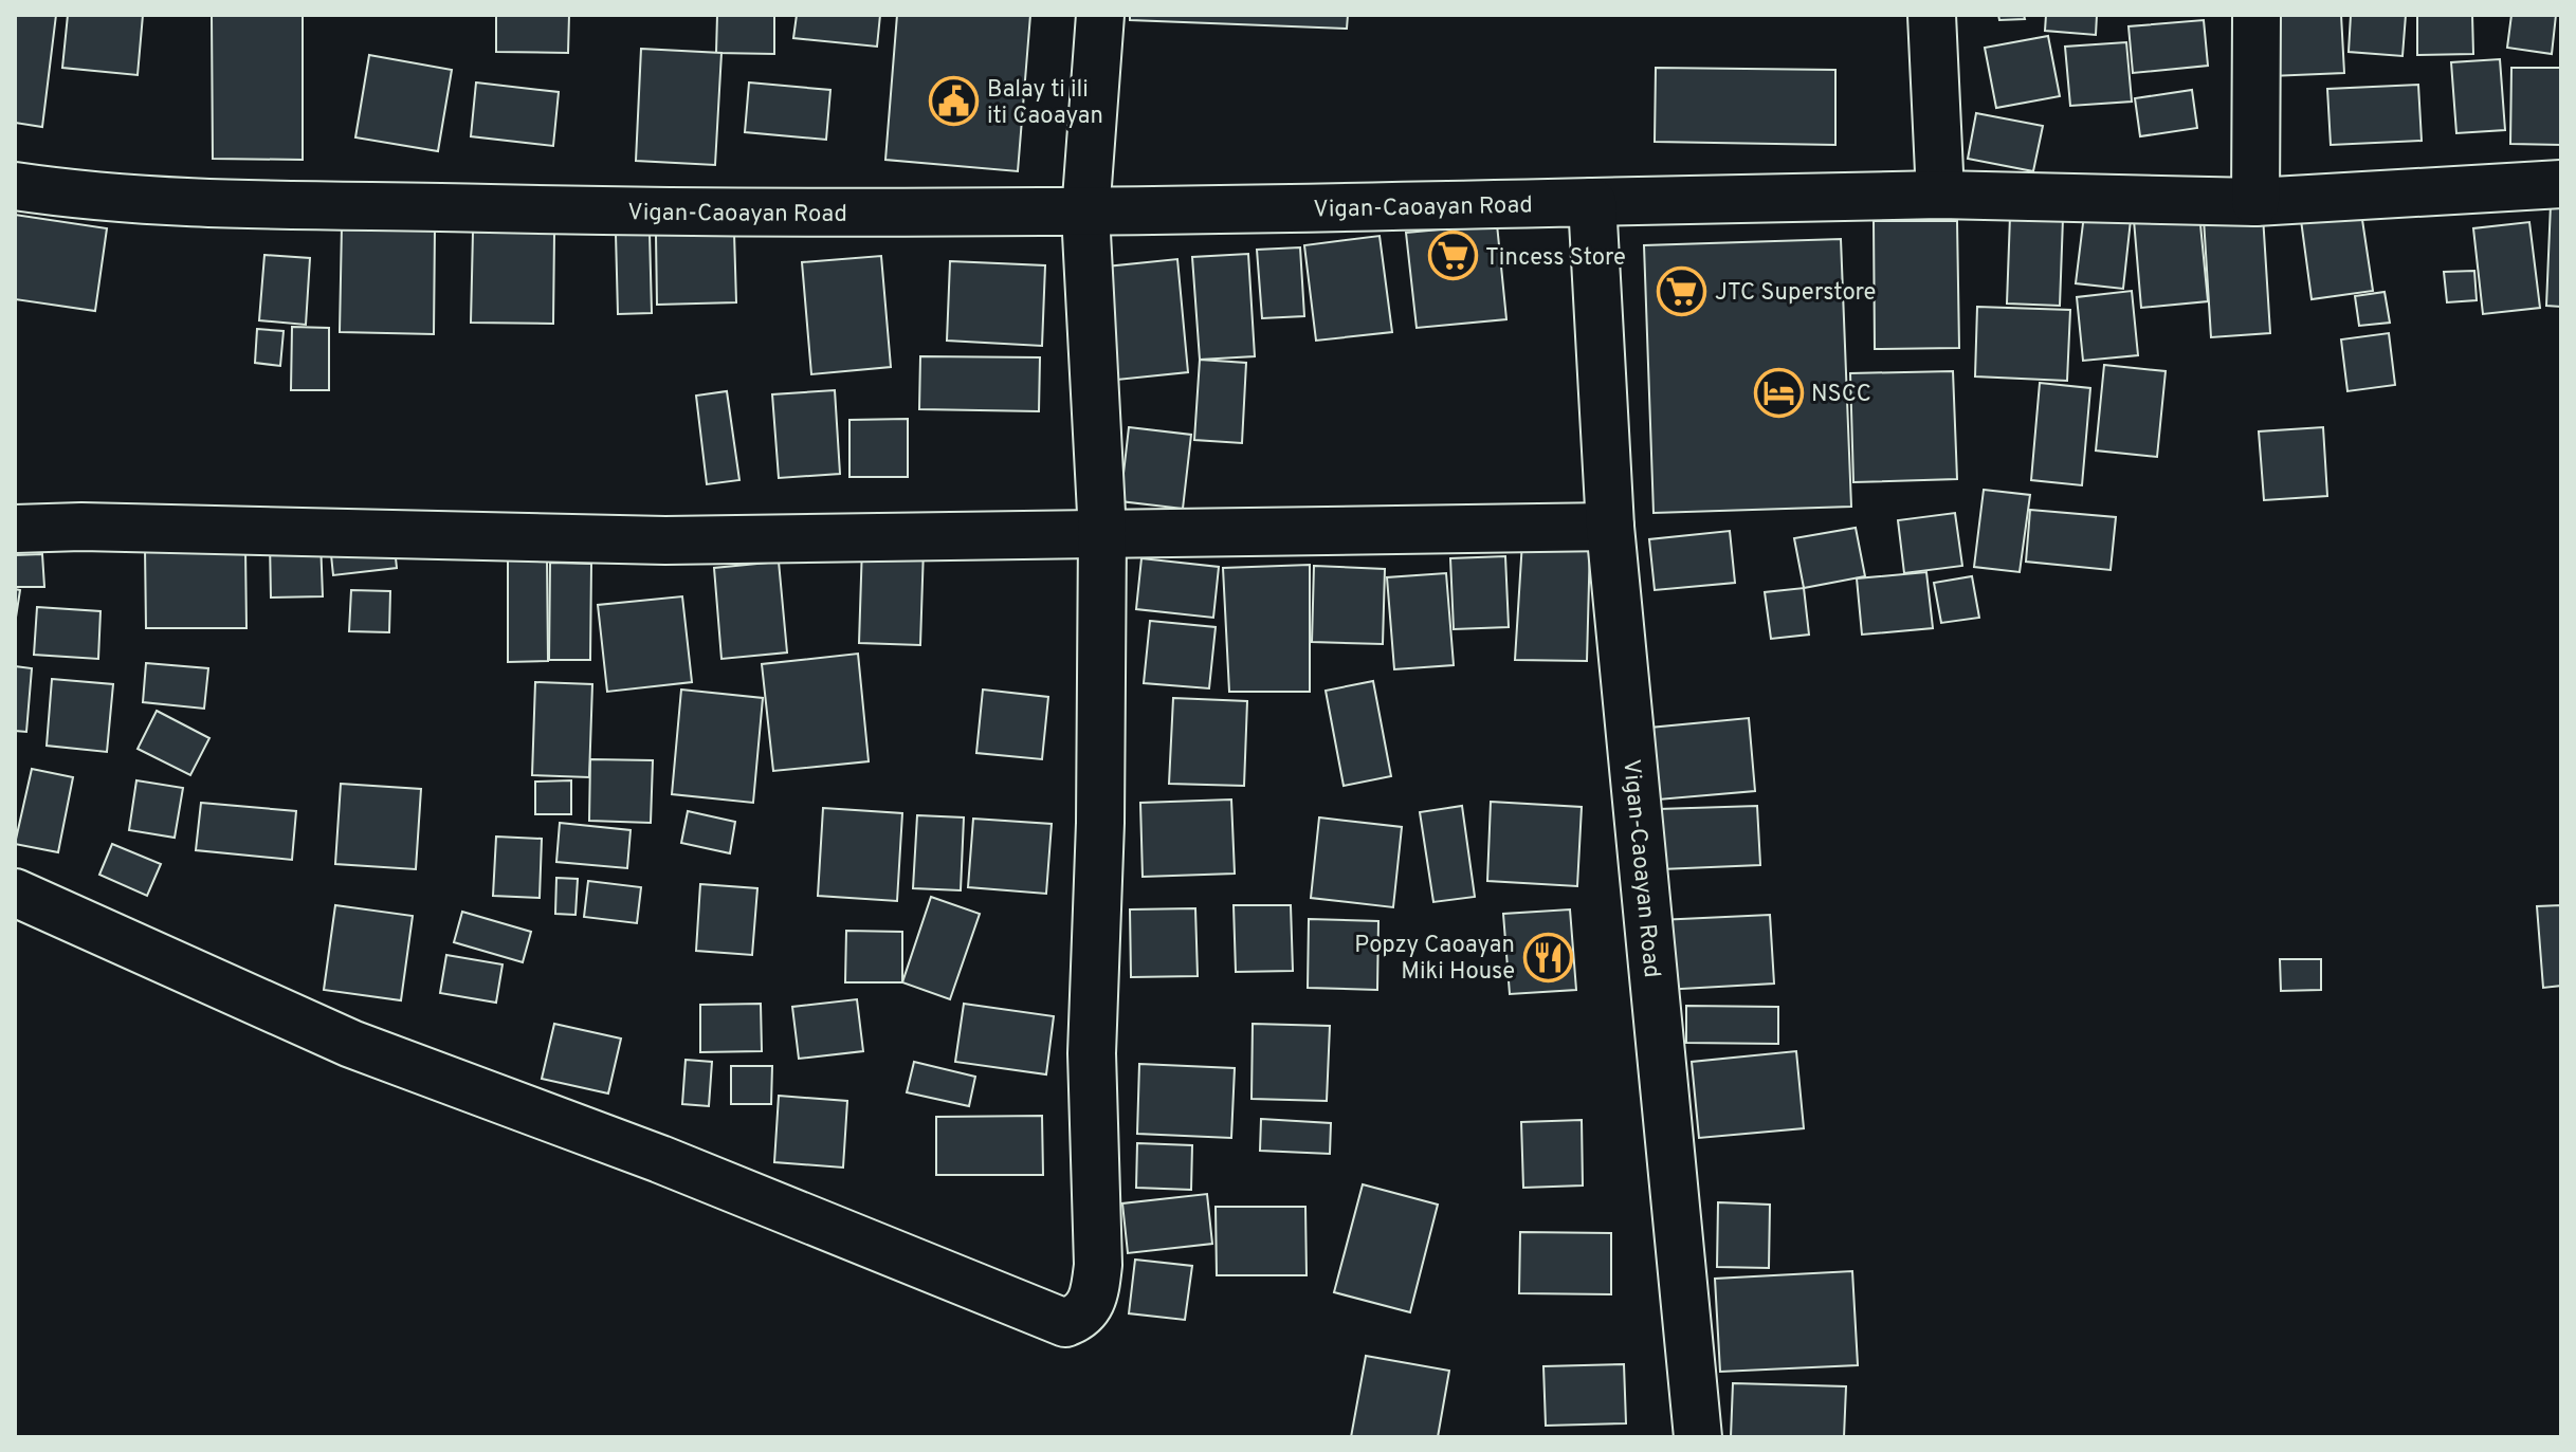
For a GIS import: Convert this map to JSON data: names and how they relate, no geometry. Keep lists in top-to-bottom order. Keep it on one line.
{"streets":{"street":["Vigan-Caoayan Road"]},"places":{"public building":["Balay ti ili iti Caoayan"],"supermarket":["Tincess Store","JTC Superstore"],"hotel":["NSCC"],"restaurant":["Popzy Caoayan Miki House"]}}
